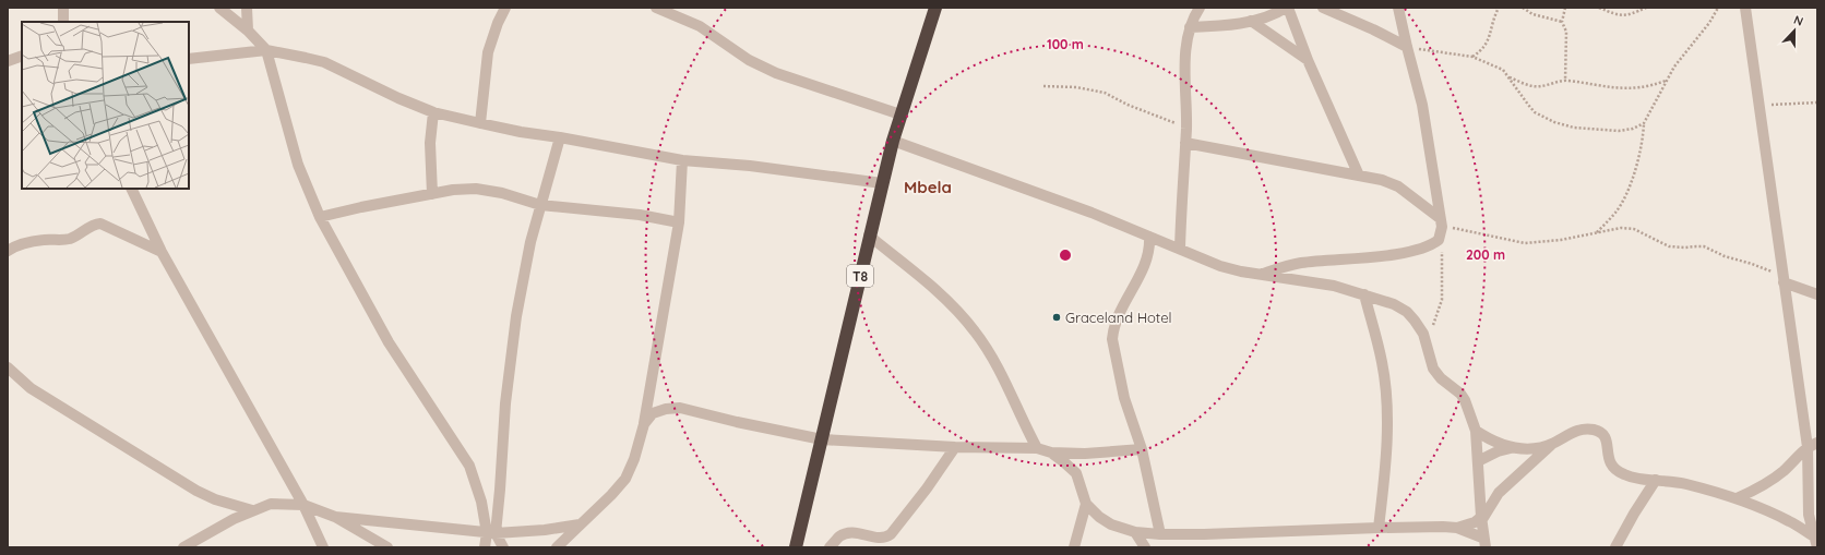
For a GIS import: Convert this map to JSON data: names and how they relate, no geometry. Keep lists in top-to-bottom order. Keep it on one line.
{"streets":{"highway":["T8"]},"districts":["Mbela"],"places":["Graceland Hotel"],"north":"top","rings":["100 m","200 m"]}
